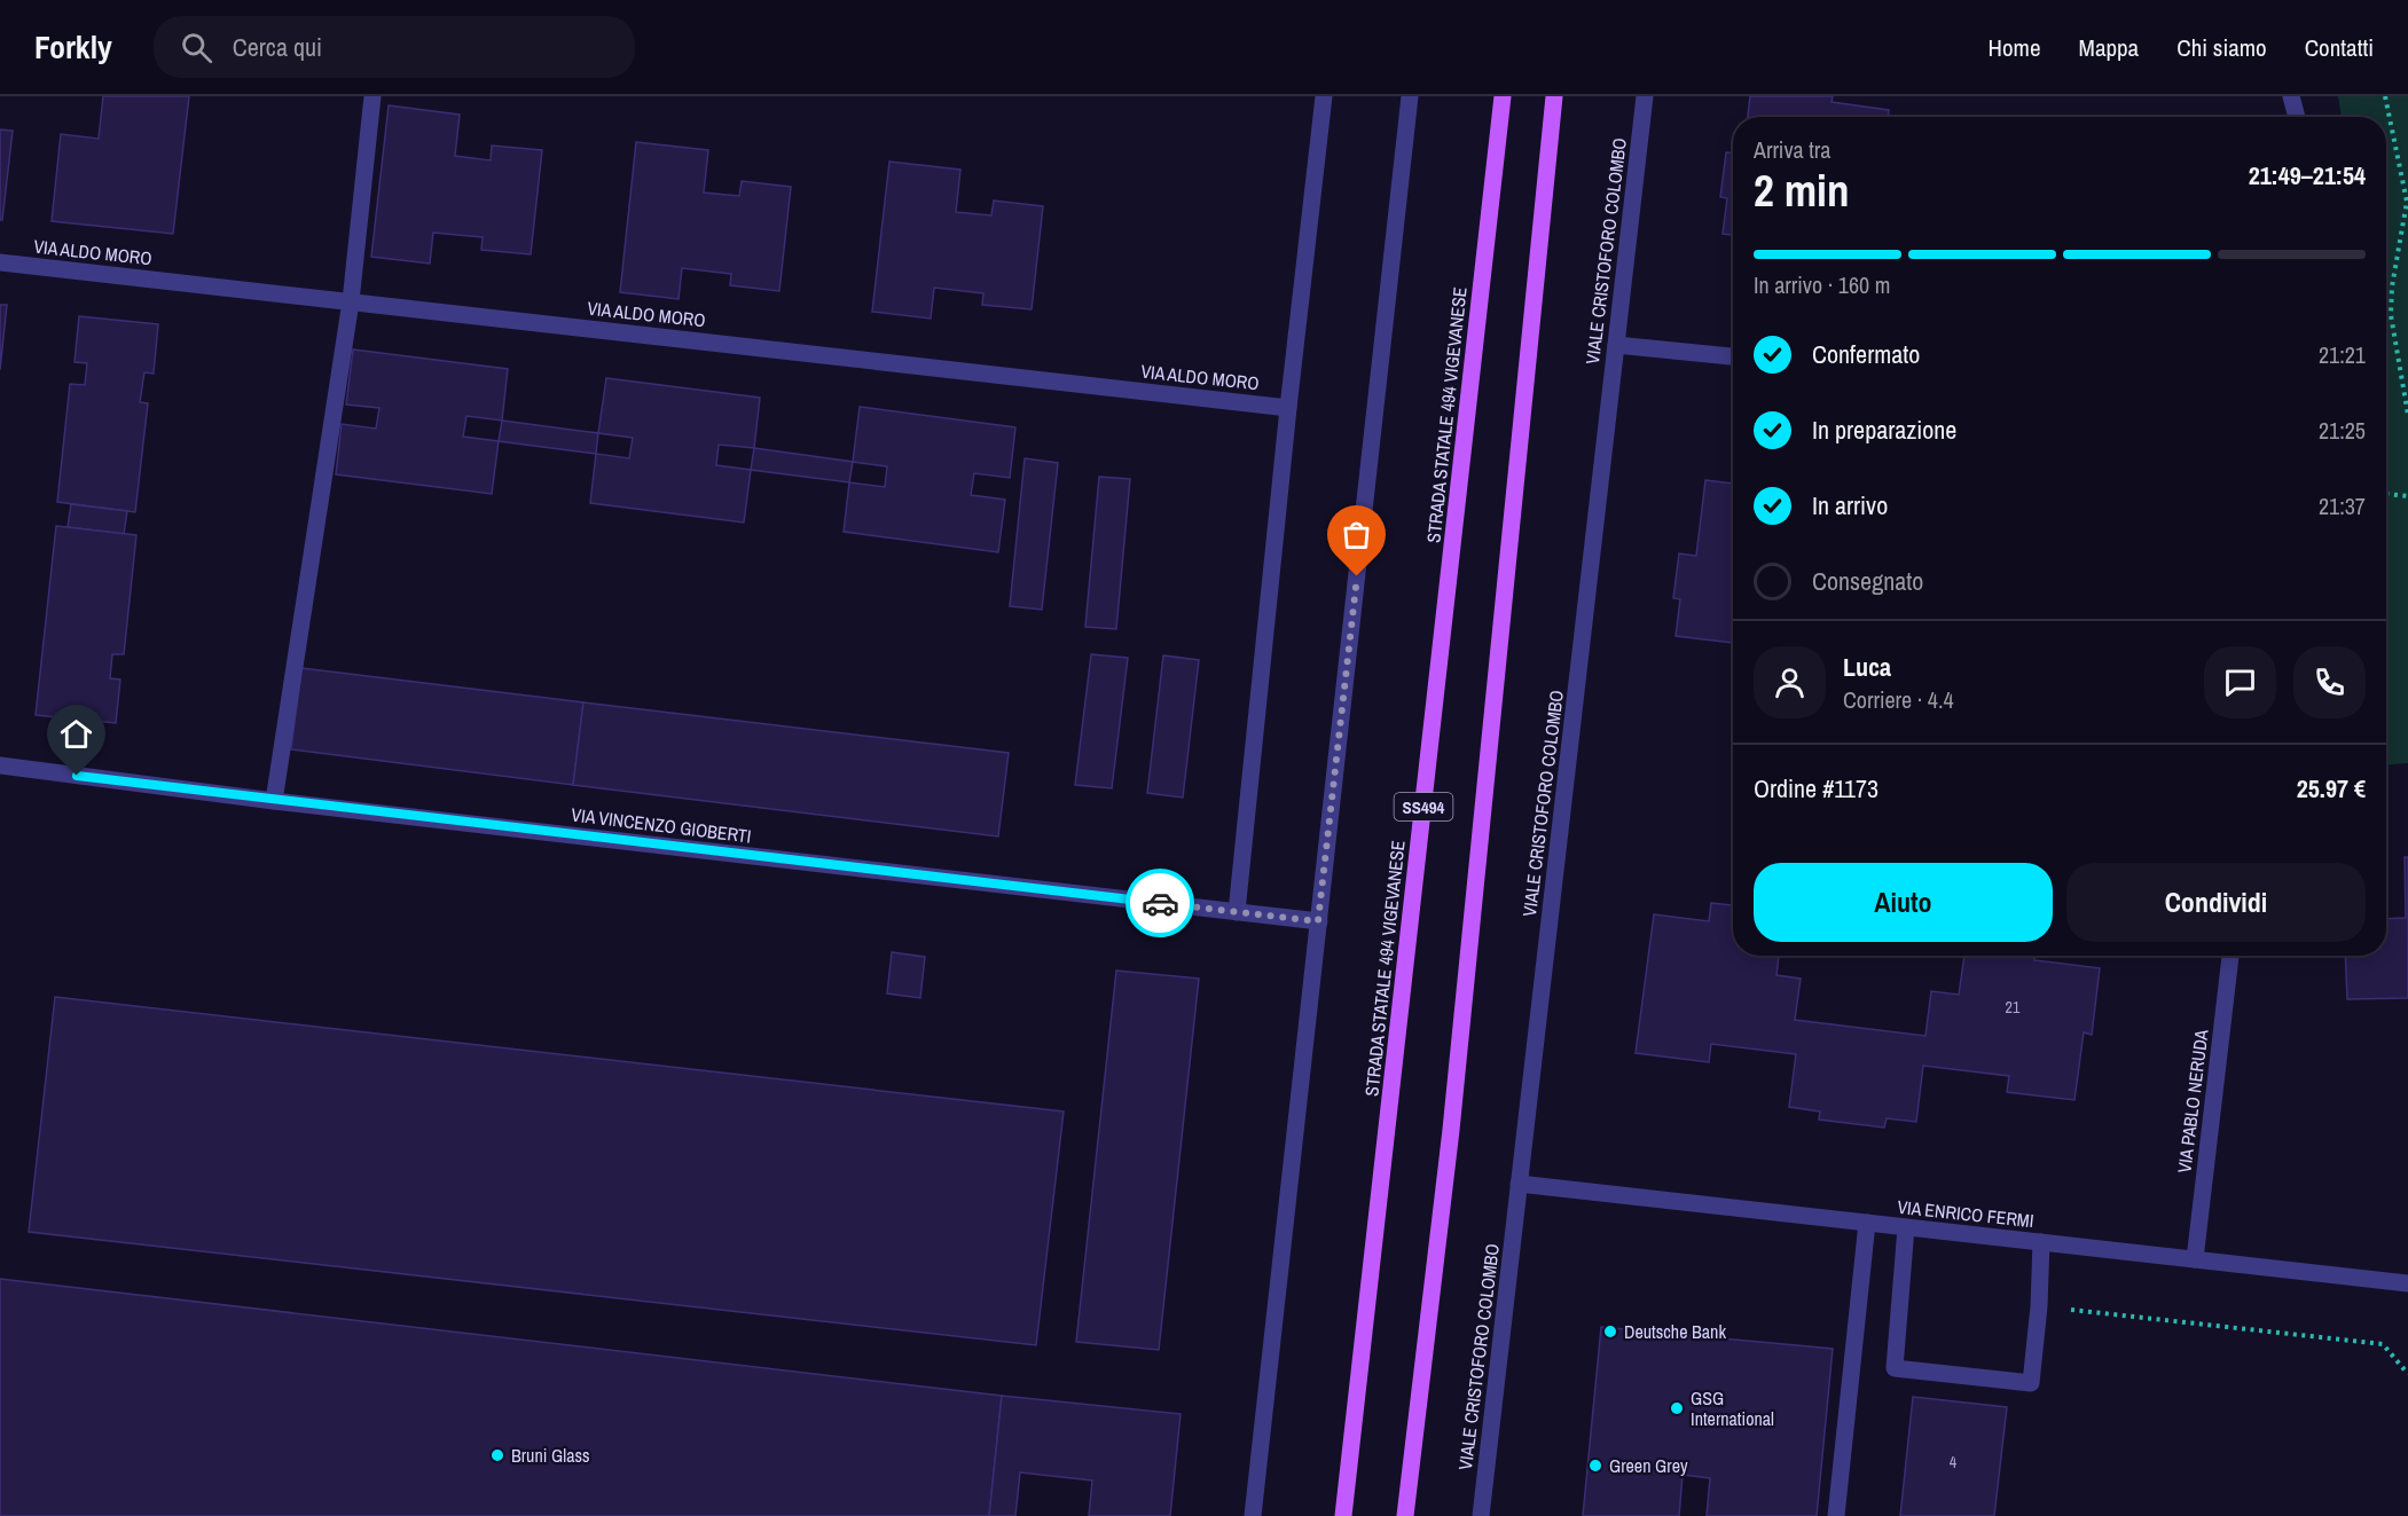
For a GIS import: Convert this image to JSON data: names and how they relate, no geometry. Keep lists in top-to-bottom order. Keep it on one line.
{"streets":{"main road":["STRADA STATALE 494 VIGEVANESE","SS494"],"street":["VIALE CRISTOFORO COLOMBO","VIA ALDO MORO","VIA VINCENZO GIOBERTI","VIA PABLO NERUDA","VIA ENRICO FERMI"]},"crossings":[["VIALE CRISTOFORO COLOMBO","VIA ENRICO FERMI"],["VIA PABLO NERUDA","VIA ENRICO FERMI"]],"places":["Deutsche Bank","GSG International","Bruni Glass","Green Grey"],"house_numbers":["21","4"],"page":{"header":"Forkly","search":"Cerca qui","nav":["Home","Mappa","Chi siamo","Contatti"],"heading":["2 min","Arriva tra","21:49–21:54"],"panel":["Luca","Corriere · 4.4","Ordine #1173","25.97 €"],"bar":"In arrivo · 160 m","list":[["Confermato","21:21"],["In preparazione","21:25"],["In arrivo","21:37"],"Consegnato"],"buttons":["Aiuto","Condividi"]}}
